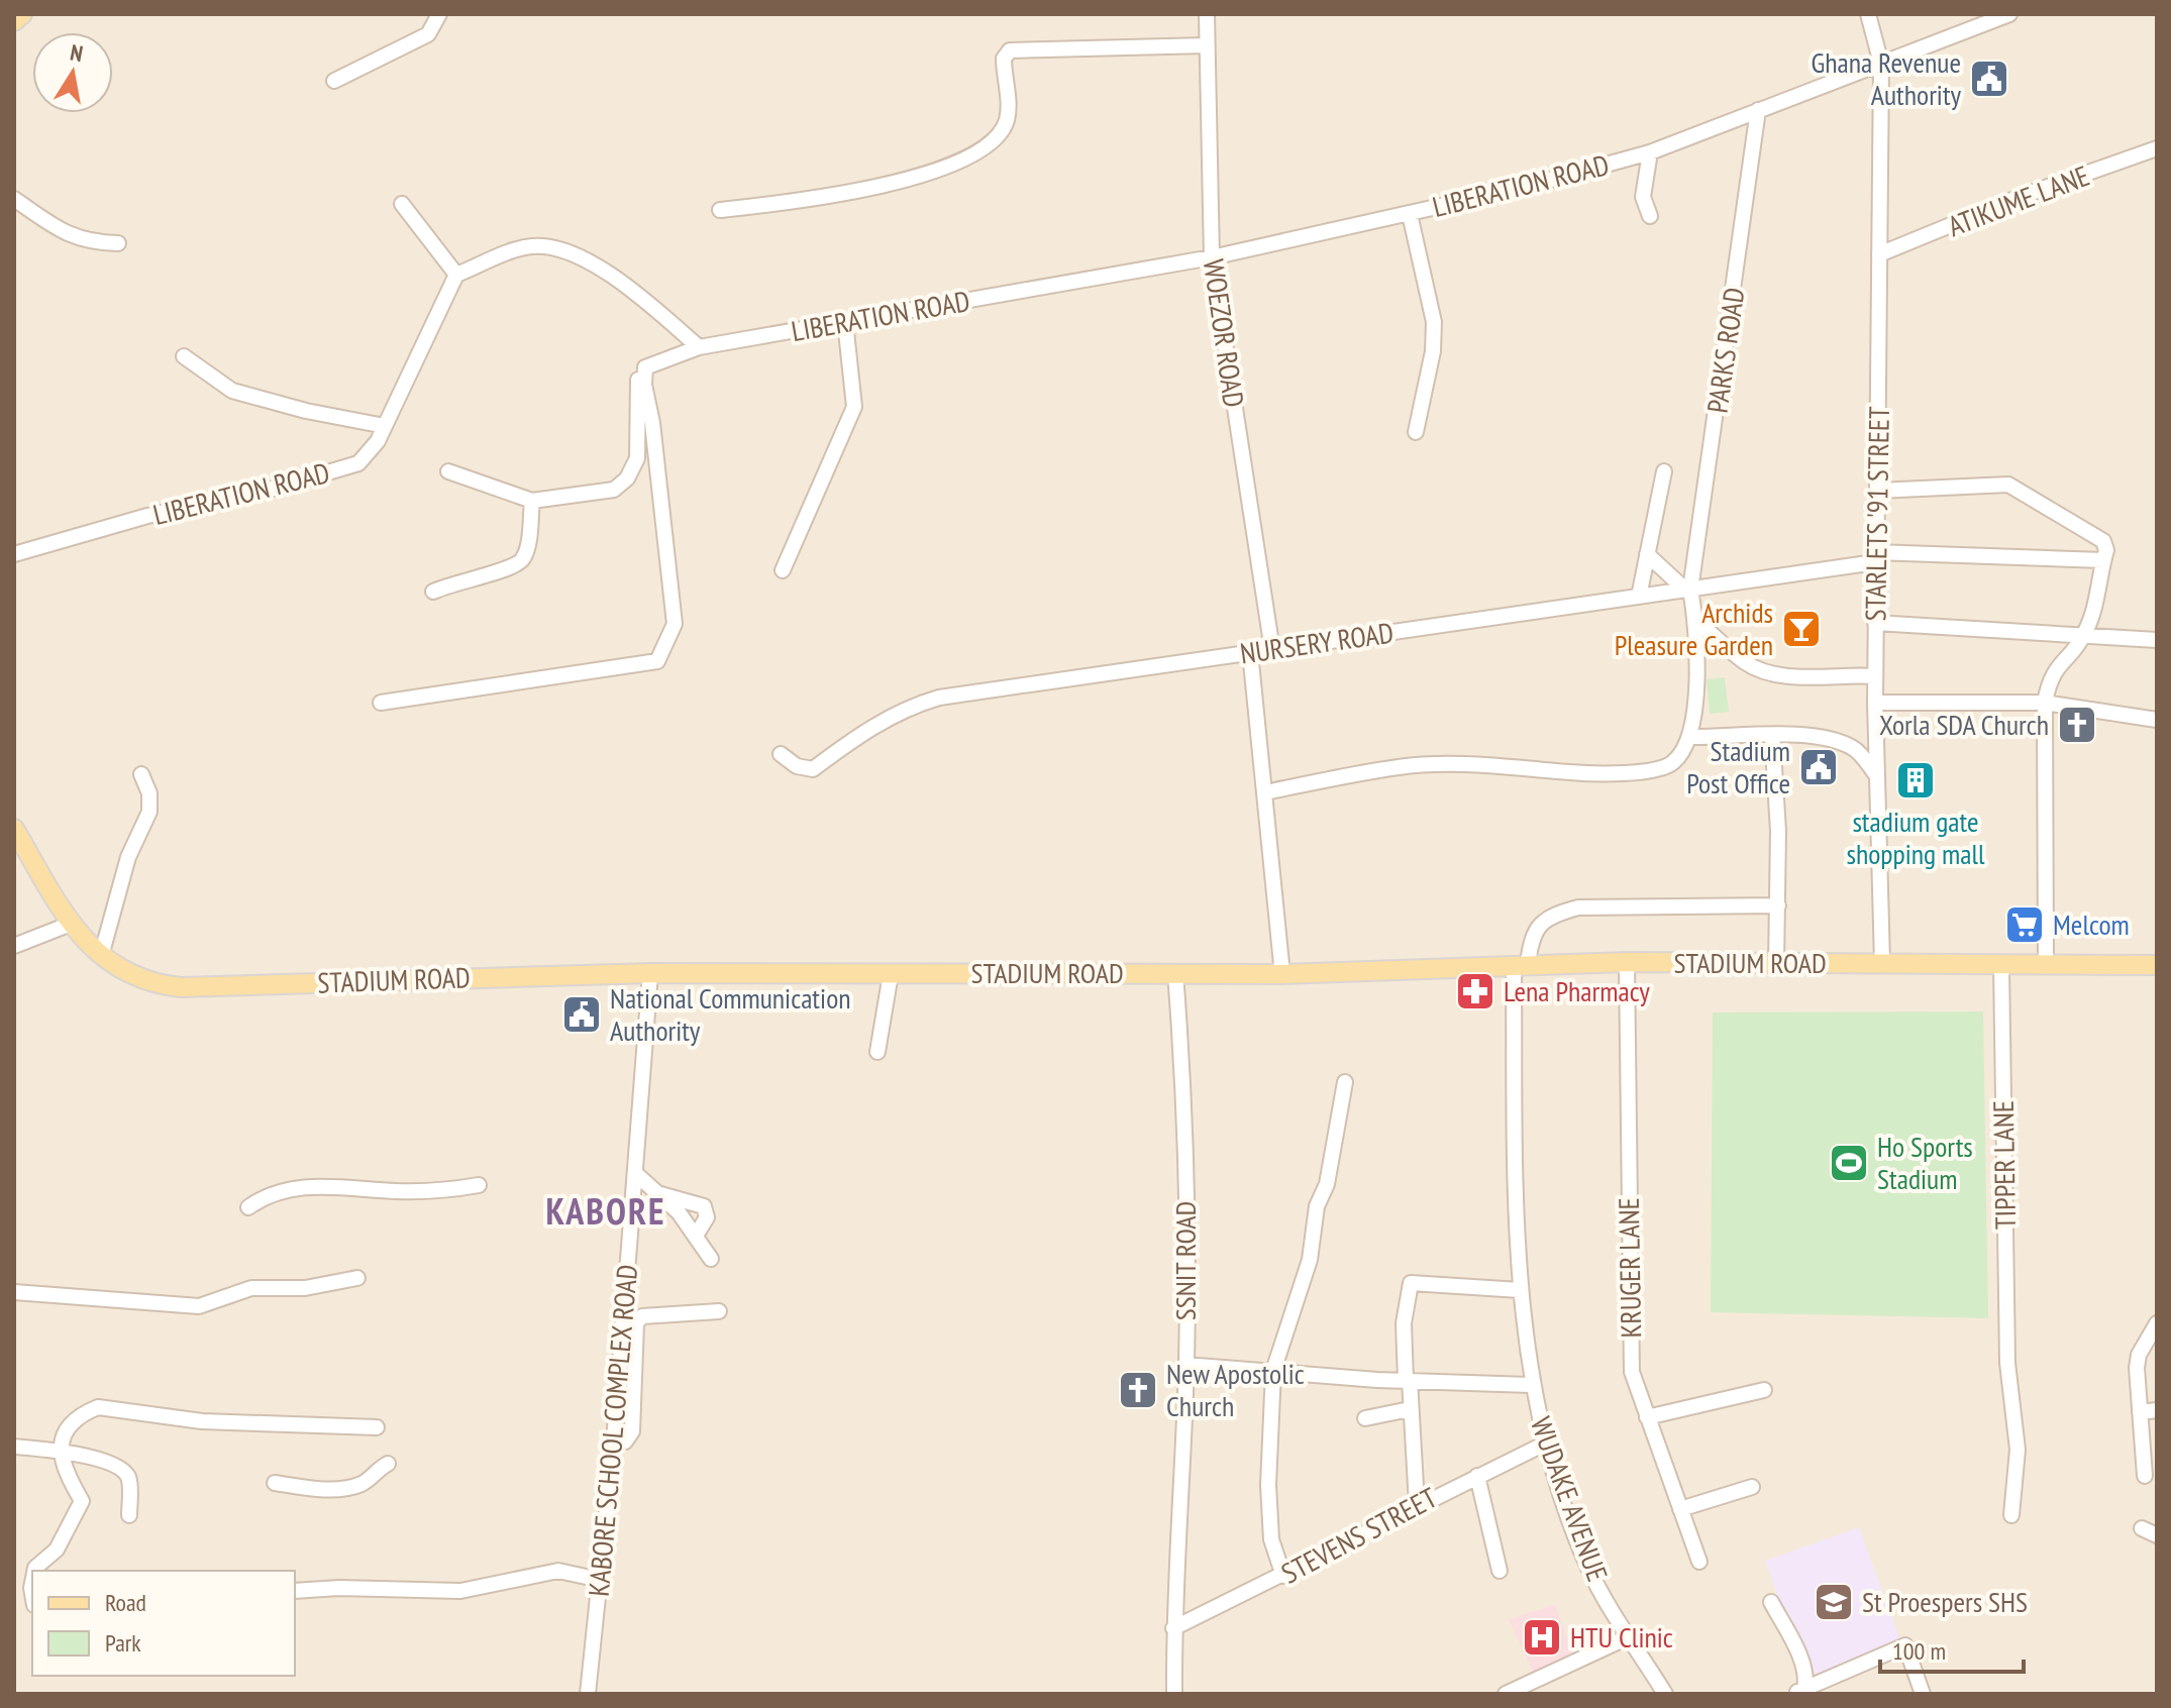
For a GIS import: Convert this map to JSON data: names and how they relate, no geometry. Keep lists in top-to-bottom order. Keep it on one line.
{"streets":{"main road":["STADIUM ROAD"],"street":["LIBERATION ROAD","ATIKUME LANE","WOEZOR ROAD","PARKS ROAD","STARLETS '91 STREET","NURSERY ROAD","TIPPER LANE","SSNIT ROAD","KRUGER LANE","KABORE SCHOOL COMPLEX ROAD","WUDAKE AVENUE","STEVENS STREET"]},"crossings":[["LIBERATION ROAD","WOEZOR ROAD"],["LIBERATION ROAD","PARKS ROAD"],["LIBERATION ROAD","STARLETS '91 STREET"],["ATIKUME LANE","STARLETS '91 STREET"],["WOEZOR ROAD","NURSERY ROAD"],["PARKS ROAD","NURSERY ROAD"],["STARLETS '91 STREET","NURSERY ROAD"],["STARLETS '91 STREET","STADIUM ROAD"],["STADIUM ROAD","TIPPER LANE"],["STADIUM ROAD","SSNIT ROAD"],["STADIUM ROAD","KRUGER LANE"],["STADIUM ROAD","KABORE SCHOOL COMPLEX ROAD"],["STADIUM ROAD","WUDAKE AVENUE"],["SSNIT ROAD","STEVENS STREET"],["WUDAKE AVENUE","STEVENS STREET"]],"districts":["KABORE"],"places":{"public building":["Ghana Revenue Authority","Stadium Post Office","National Communication Authority"],"bar":["Archids Pleasure Garden"],"church":["Xorla SDA Church","New Apostolic Church"],"building":["stadium gate shopping mall"],"supermarket":["Melcom"],"pharmacy":["Lena Pharmacy"],"sports":["Ho Sports Stadium"],"school or university":["St Proespers SHS"],"hospital":["HTU Clinic"]},"legend":["Road","Park"],"scale_bar":"100 m","north":"top"}
